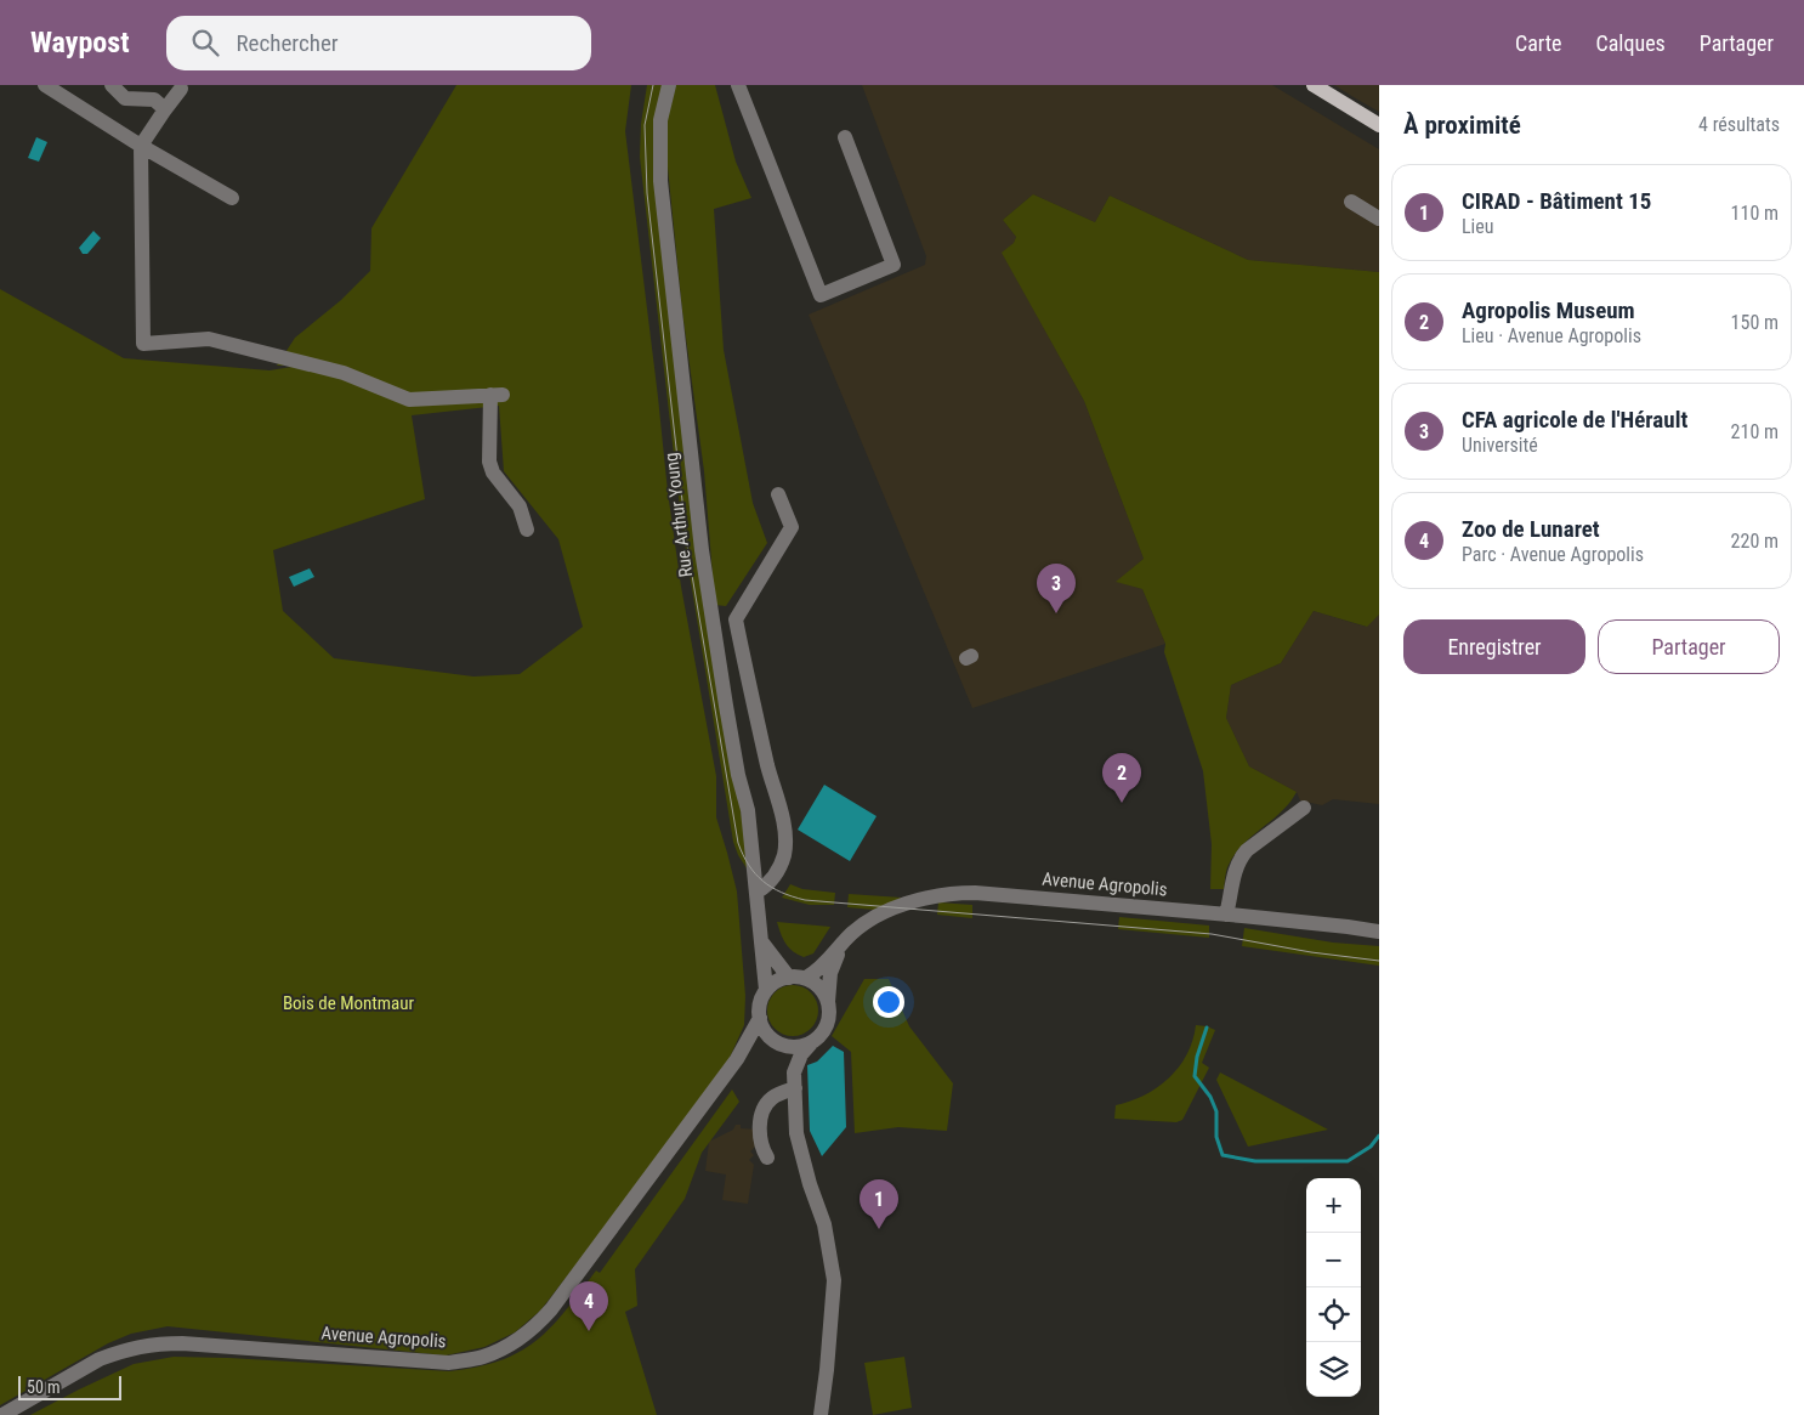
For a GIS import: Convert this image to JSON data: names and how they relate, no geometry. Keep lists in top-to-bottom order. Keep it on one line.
{"streets":{"street":["Rue Arthur Young","Avenue Agropolis"]},"crossings":[["Rue Arthur Young","Avenue Agropolis"]],"parks":["Bois de Montmaur"],"scale_bar":"50 m","page":{"header":"Waypost","search":"Rechercher","nav":["Carte","Calques","Partager"],"heading":["À proximité","4 résultats"],"list":[{"mark":"1","name":"CIRAD - Bâtiment 15","note":"Lieu","value":"110 m"},{"mark":"2","name":"Agropolis Museum","note":"Lieu · Avenue Agropolis","value":"150 m"},{"mark":"3","name":"CFA agricole de l'Hérault","note":"Université","value":"210 m"},{"mark":"4","name":"Zoo de Lunaret","note":"Parc · Avenue Agropolis","value":"220 m"}],"pins":["3","2","1","4"],"buttons":["Enregistrer","Partager"],"map_buttons":["+","−"],"scale":"50 m"}}
